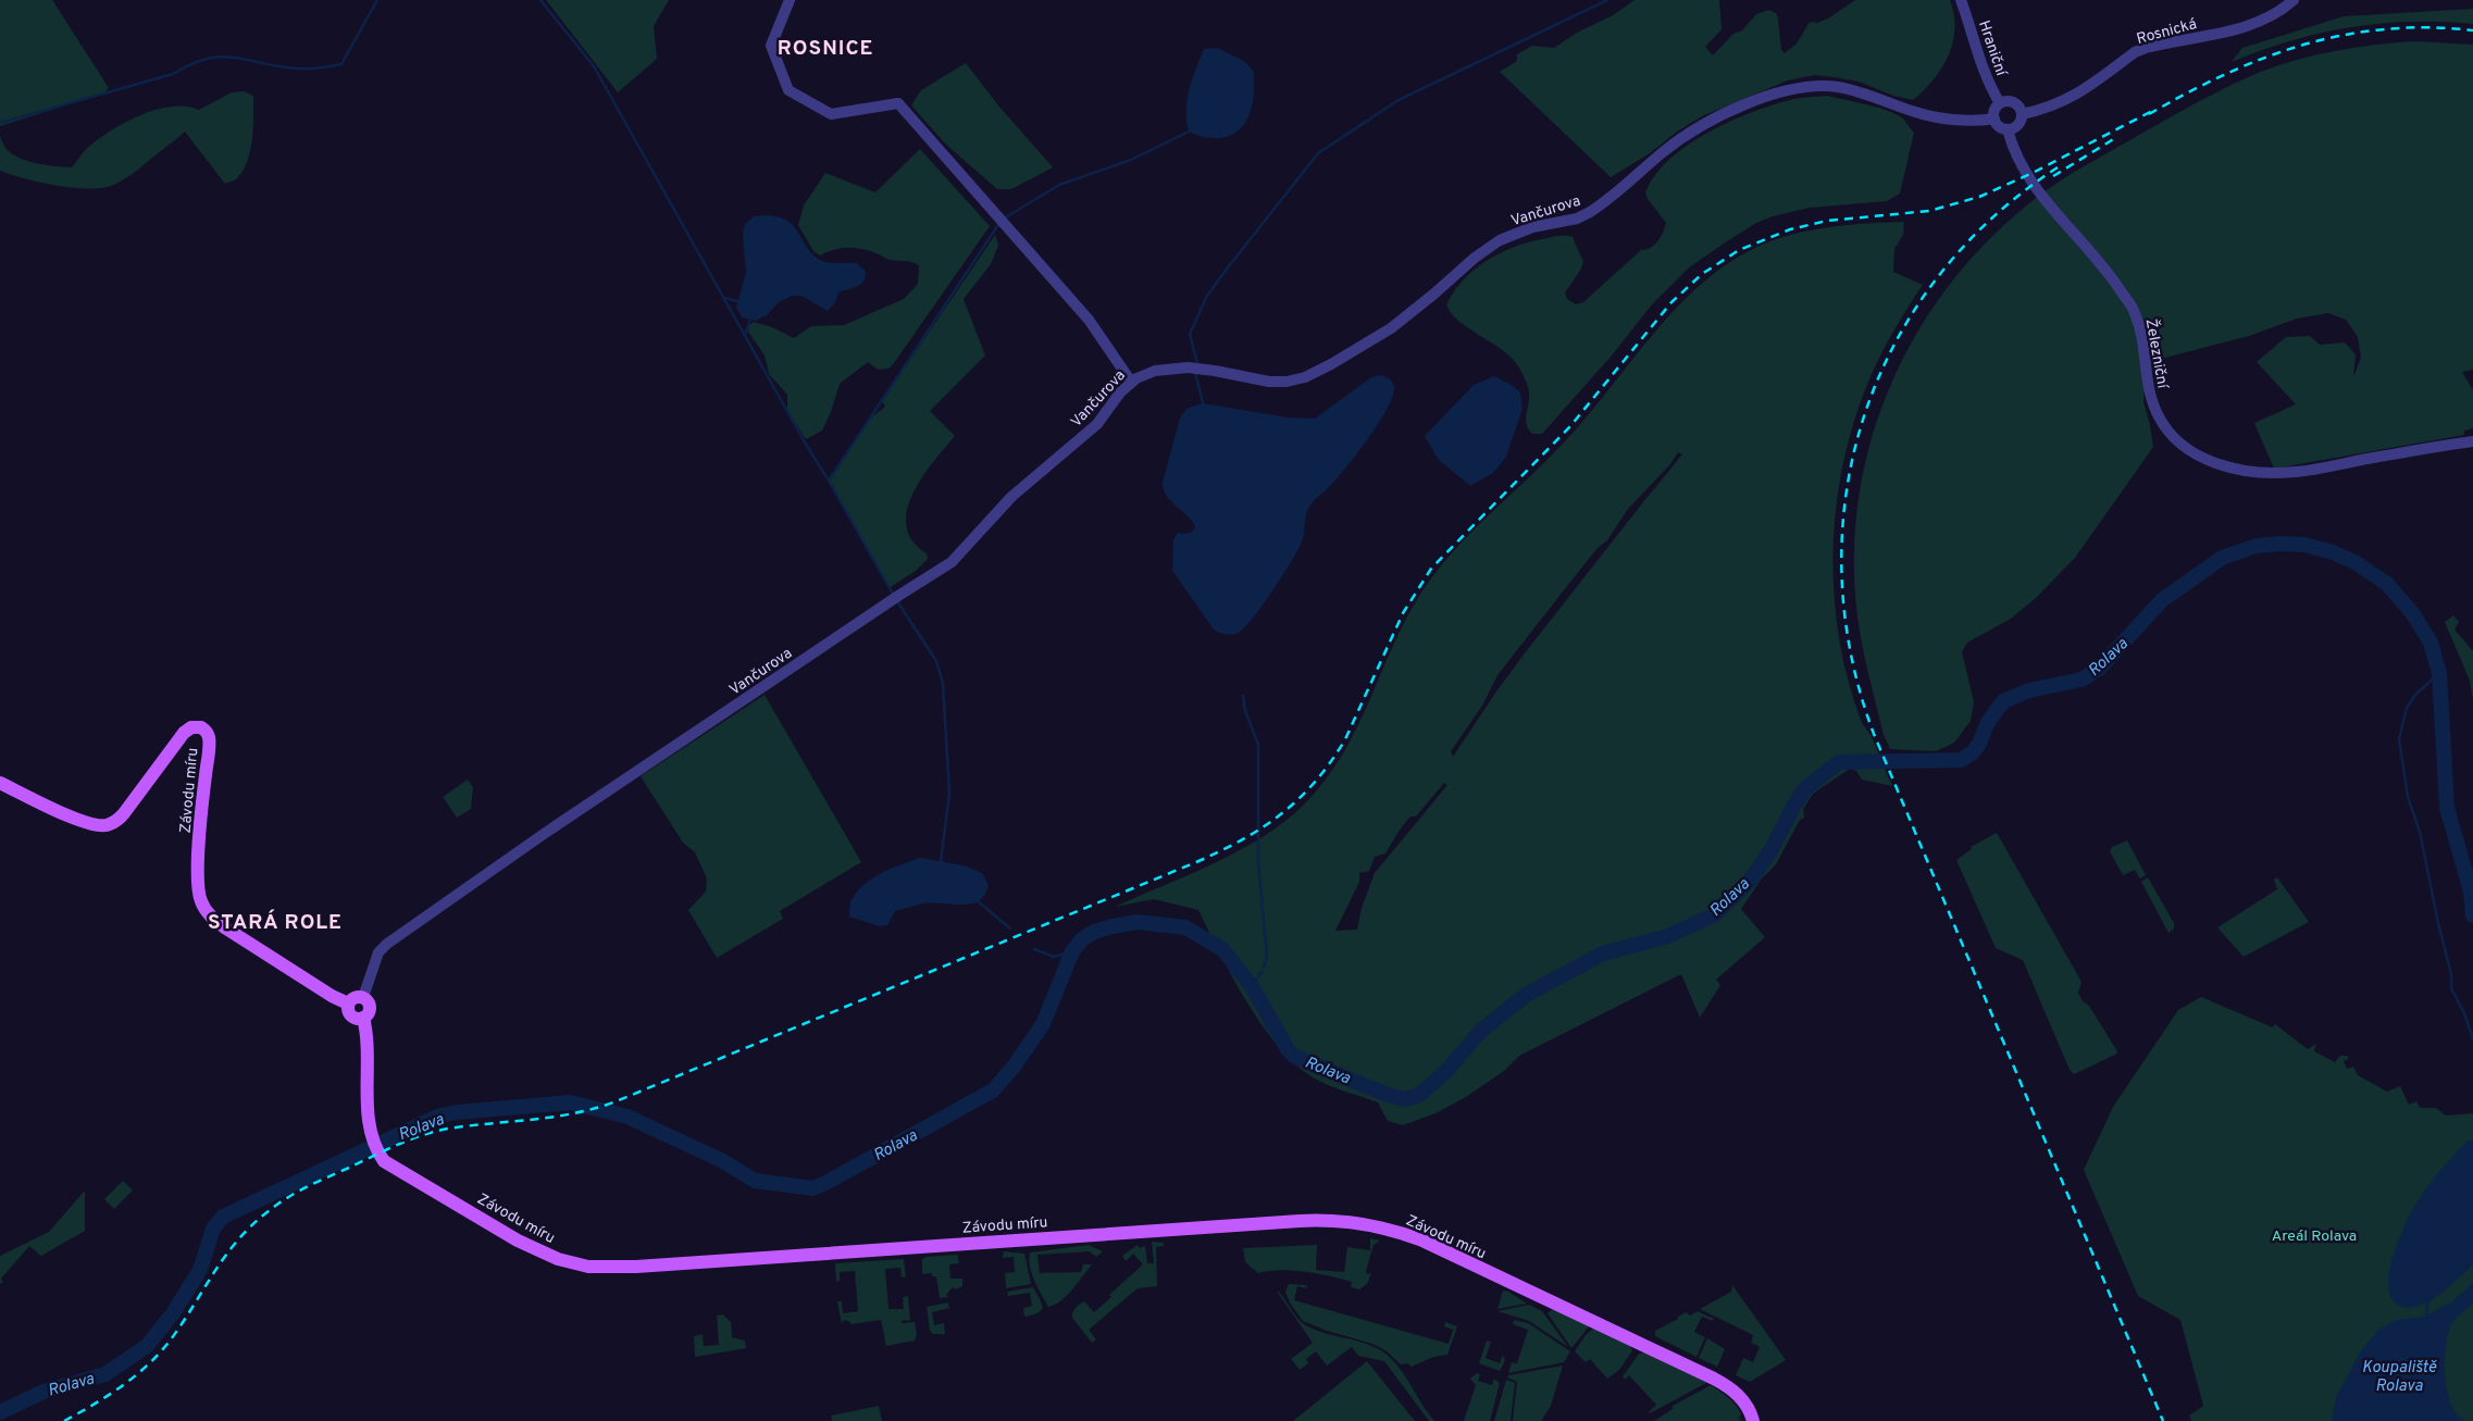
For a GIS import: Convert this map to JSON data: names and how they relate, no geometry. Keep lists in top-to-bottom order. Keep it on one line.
{"streets":{"main road":["Závodu míru"],"street":["Rosnická","Hraniční","Vančurova","Železniční"]},"crossings":[["Rosnická","Hraniční"],["Rosnická","Vančurova"],["Rosnická","Železniční"],["Hraniční","Vančurova"],["Hraniční","Železniční"],["Vančurova","Železniční"],["Vančurova","Závodu míru"]],"districts":["ROSNICE","STARÁ ROLE"],"water":["Rolava","Koupaliště Rolava"],"parks":["Areál Rolava"]}
